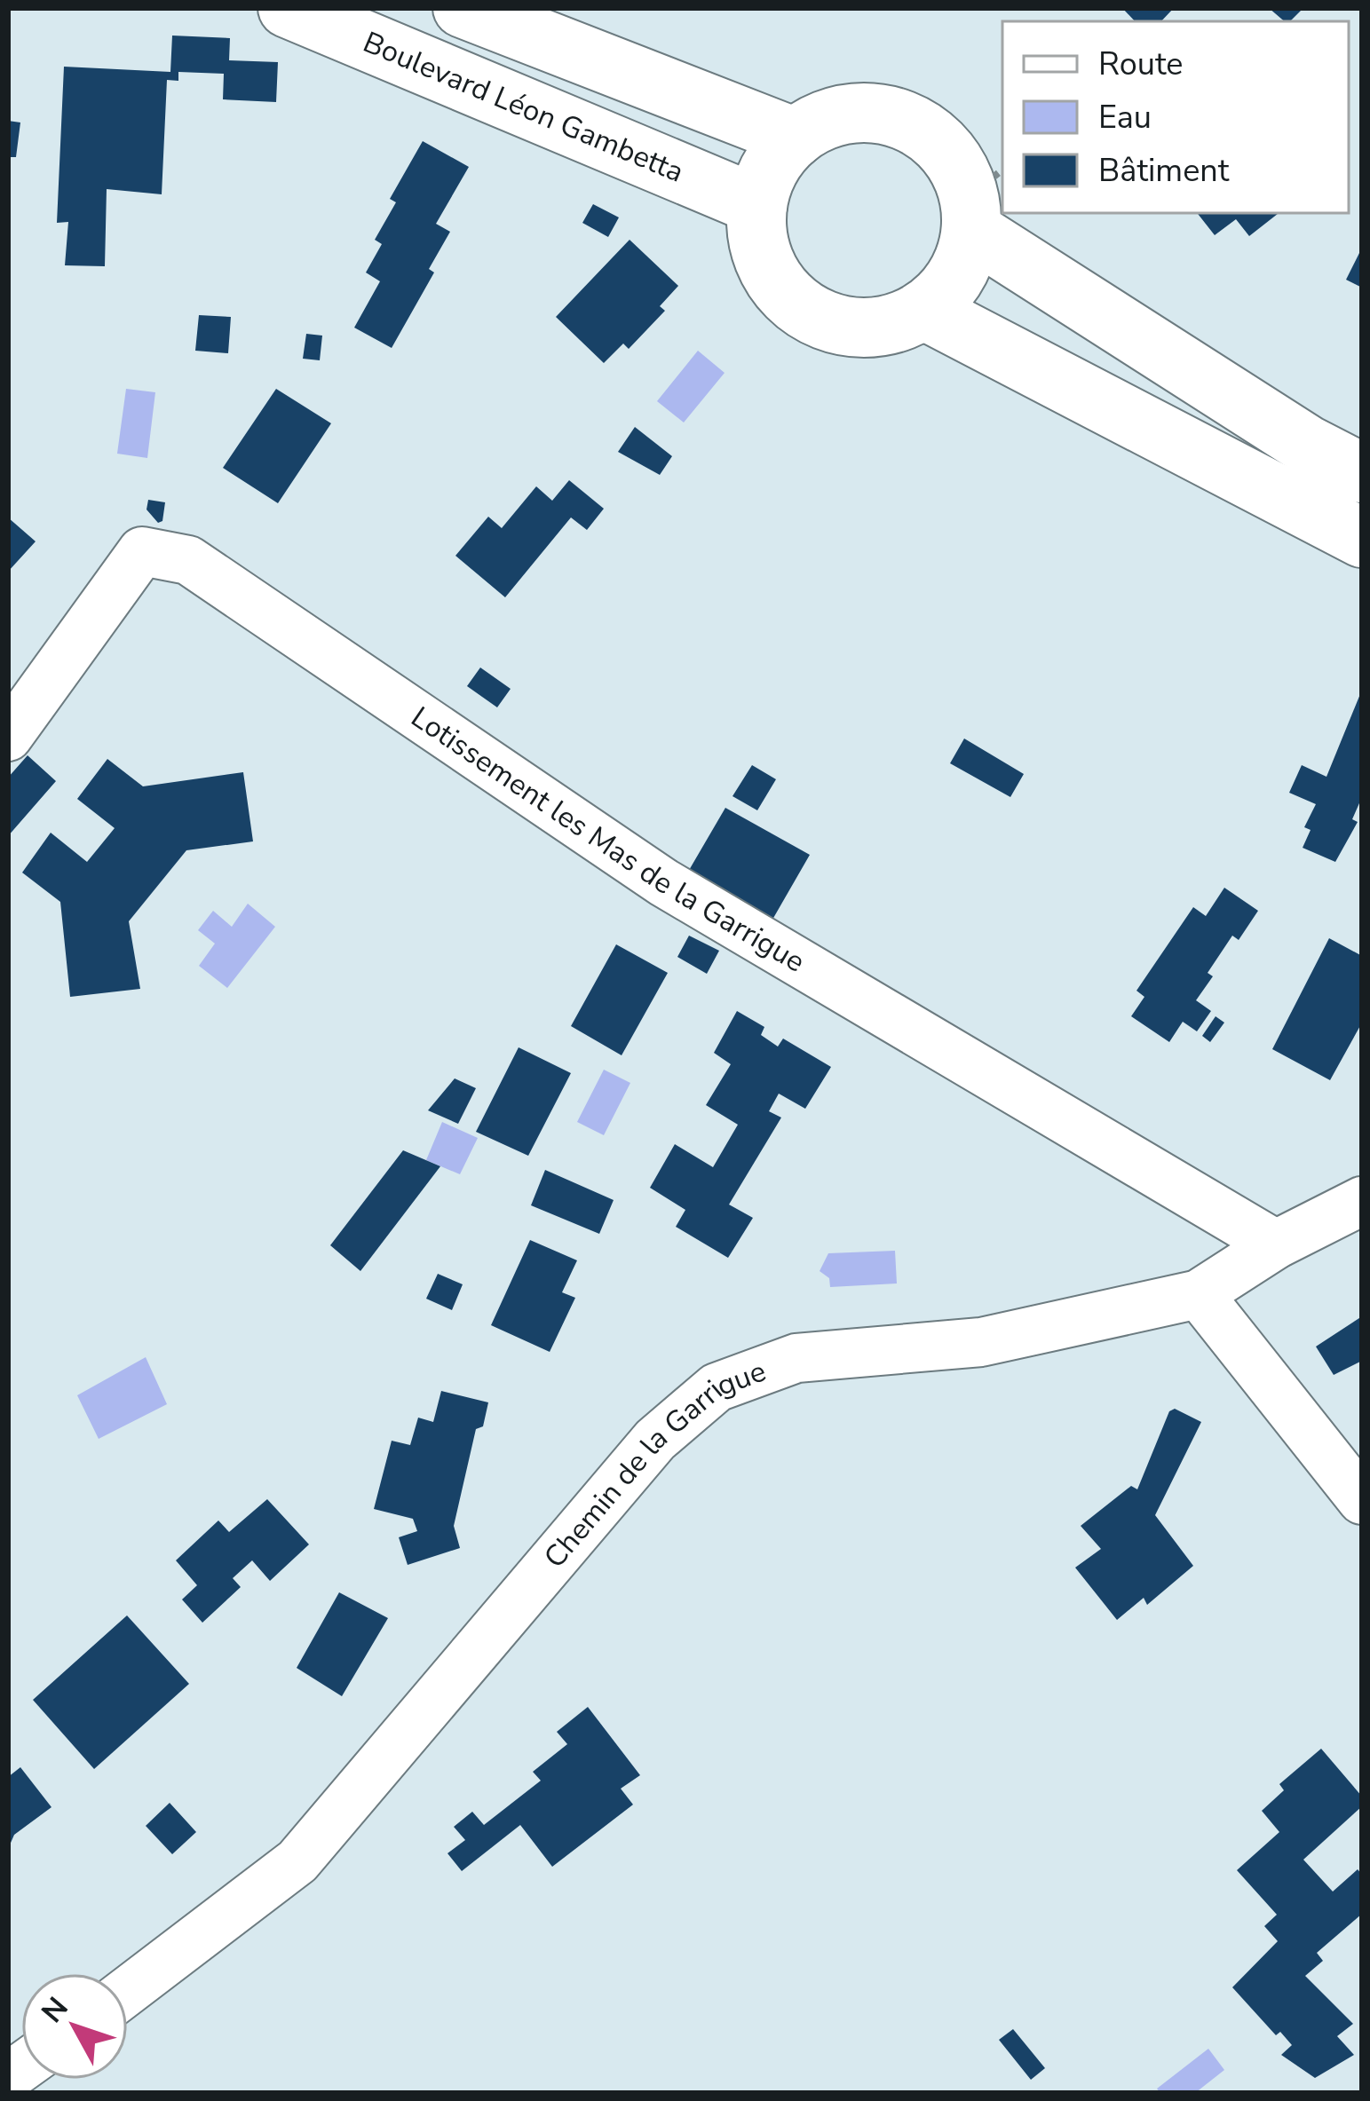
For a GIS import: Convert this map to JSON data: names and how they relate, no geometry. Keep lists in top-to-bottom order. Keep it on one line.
{"streets":{"main road":["Boulevard Léon Gambetta"],"street":["Lotissement les Mas de la Garrigue","Chemin de la Garrigue"]},"crossings":[["Lotissement les Mas de la Garrigue","Chemin de la Garrigue"]],"legend":["Route","Eau","Bâtiment"],"north":"top left"}
